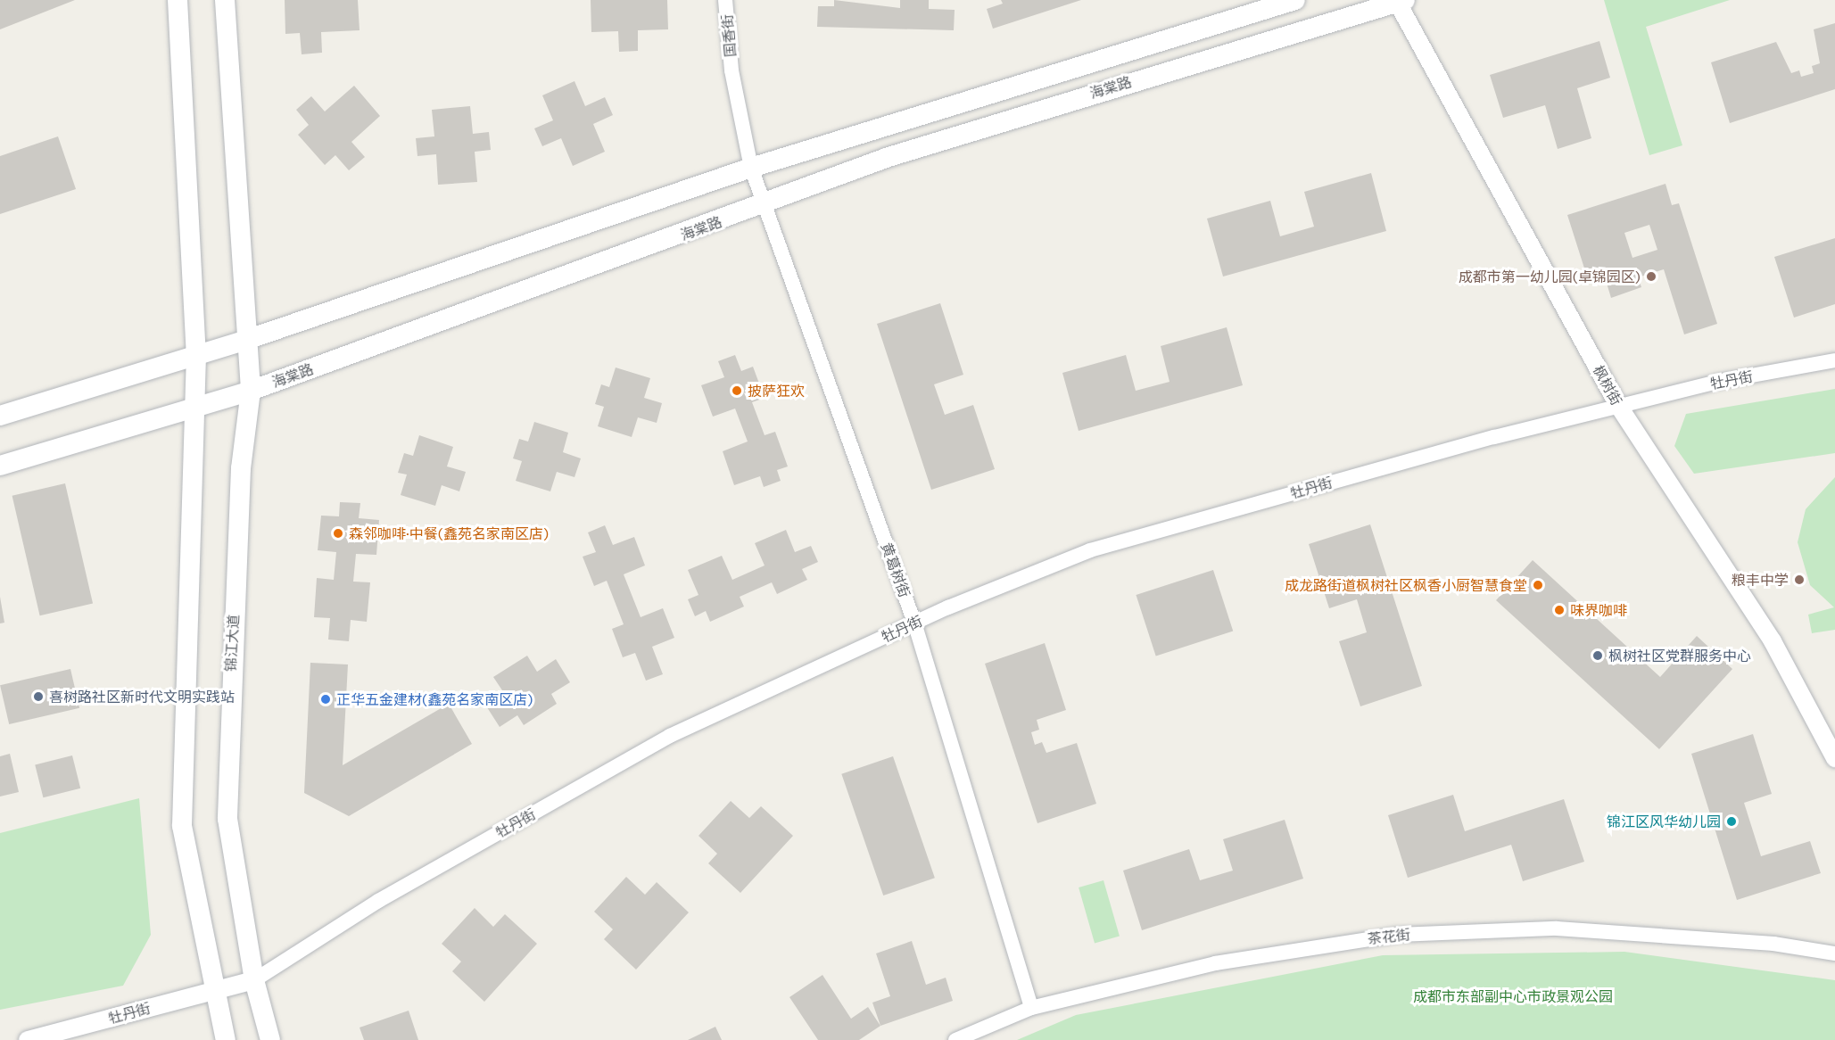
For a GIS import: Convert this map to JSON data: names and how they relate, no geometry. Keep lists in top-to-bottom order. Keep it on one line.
{"streets":{"main road":["海棠路","锦江大道"],"street":["国香街","牡丹街","枫树街","黄葛树街","茶花街"]},"crossings":[["国香街","海棠路"],["国香街","黄葛树街"],["海棠路","枫树街"],["海棠路","黄葛树街"],["海棠路","锦江大道"],["牡丹街","枫树街"],["牡丹街","黄葛树街"],["牡丹街","锦江大道"],["黄葛树街","茶花街"]],"parks":["成都市东部副中心市政景观公园"],"places":["成都市第一幼儿园(卓锦园区)","披萨狂欢","森邻咖啡·中餐(鑫苑名家南区店)","粮丰中学","成龙路街道枫树社区枫香小厨智慧食堂","味界咖啡","枫树社区党群服务中心","喜树路社区新时代文明实践站","正华五金建材(鑫苑名家南区店)","锦江区风华幼儿园"]}
